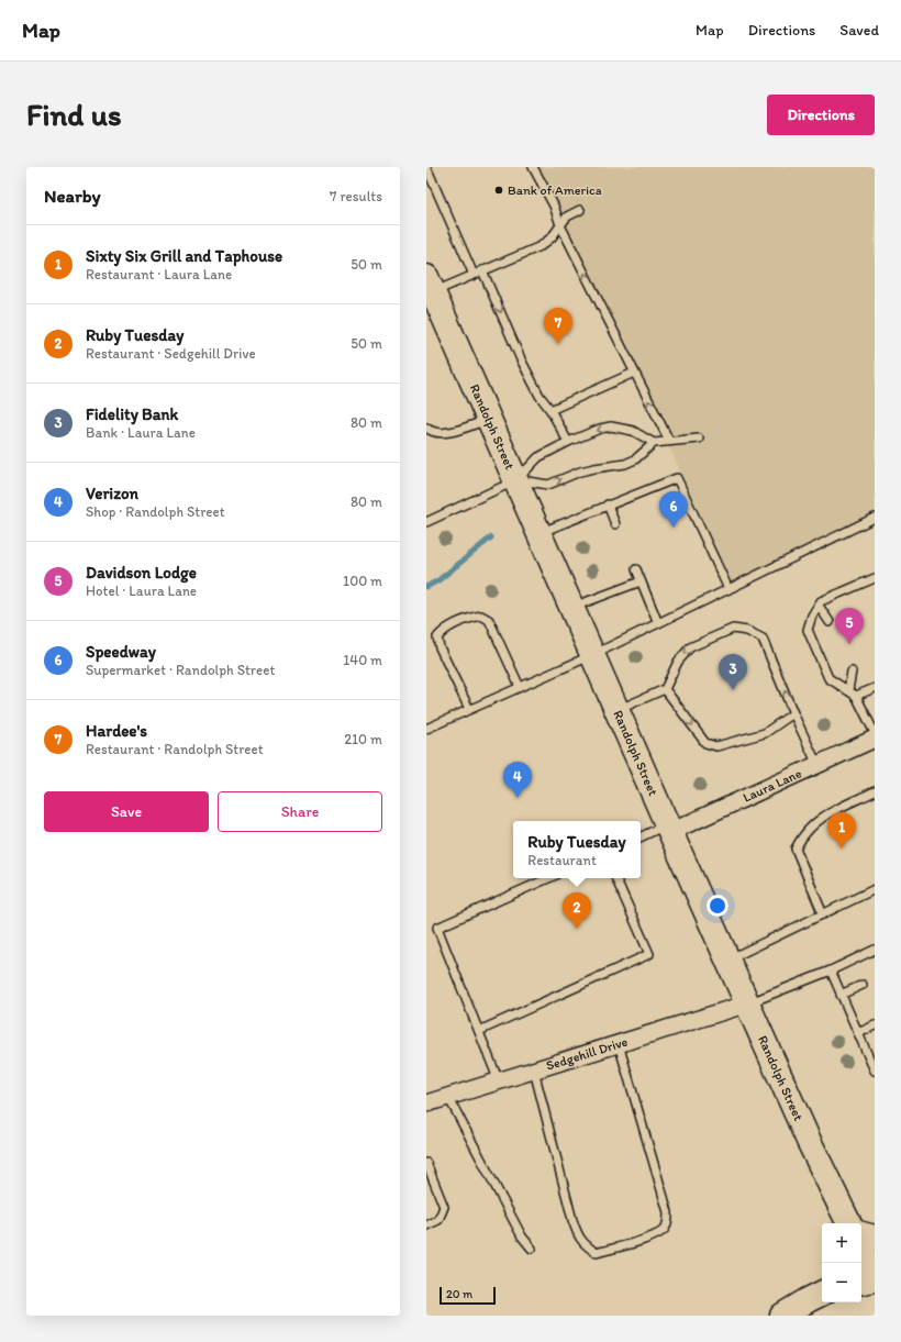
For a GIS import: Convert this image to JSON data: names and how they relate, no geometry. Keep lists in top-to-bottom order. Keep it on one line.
{"streets":{"main road":["Randolph Street"],"street":["Laura Lane","Sedgehill Drive"]},"crossings":[["Randolph Street","Laura Lane"],["Randolph Street","Sedgehill Drive"]],"places":["Bank of America"],"scale_bar":"20 m","page":{"header":"Map","nav":["Map","Directions","Saved"],"buttons":["Directions",["Save","Share"]],"title":"Find us","heading":["Nearby","7 results"],"list":[{"mark":"1","name":"Sixty Six Grill and Taphouse","note":"Restaurant · Laura Lane","value":"50 m"},{"mark":"2","name":"Ruby Tuesday","note":"Restaurant · Sedgehill Drive","value":"50 m"},{"mark":"3","name":"Fidelity Bank","note":"Bank · Laura Lane","value":"80 m"},{"mark":"4","name":"Verizon","note":"Shop · Randolph Street","value":"80 m"},{"mark":"5","name":"Davidson Lodge","note":"Hotel · Laura Lane","value":"100 m"},{"mark":"6","name":"Speedway","note":"Supermarket · Randolph Street","value":"140 m"},{"mark":"7","name":"Hardee's","note":"Restaurant · Randolph Street","value":"210 m"}],"pins":["7","6","5","3","4","1","2"],"popup":["Ruby Tuesday","Restaurant"],"map_buttons":["+","−"],"scale":"20 m"}}
